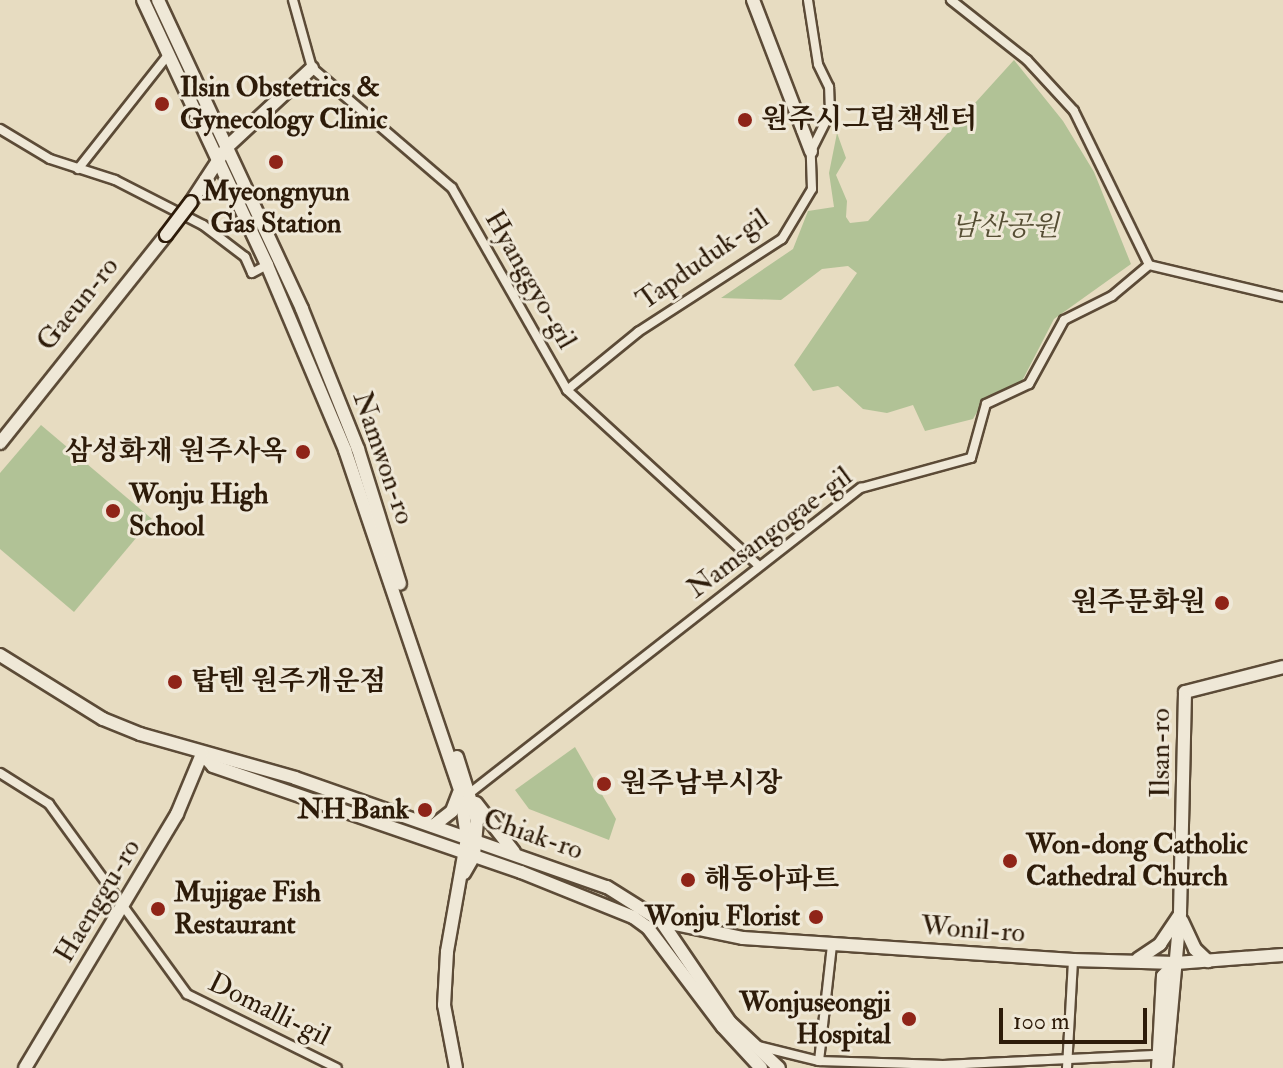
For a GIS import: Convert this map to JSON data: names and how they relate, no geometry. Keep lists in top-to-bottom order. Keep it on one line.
{"streets":{"street":["Tapduduk-gil","Hyanggyo-gil","Gaeun-ro","Namwon-ro","Namsangogae-gil","Ilsan-ro","Chiak-ro","Haenggu-ro","Wonil-ro","Domalli-gil"]},"crossings":[["Tapduduk-gil","Hyanggyo-gil"],["Hyanggyo-gil","Namsangogae-gil"],["Gaeun-ro","Namwon-ro"],["Namwon-ro","Namsangogae-gil"],["Namwon-ro","Chiak-ro"],["Ilsan-ro","Wonil-ro"],["Chiak-ro","Haenggu-ro"],["Chiak-ro","Wonil-ro"],["Haenggu-ro","Domalli-gil"]],"parks":["남산공원"],"places":["Ilsin Obstetrics & Gynecology Clinic","원주시그림책센터","Myeongnyun Gas Station","삼성화재 원주사옥","Wonju High School","원주문화원","탑텐 원주개운점","원주남부시장","NH Bank","Won-dong Catholic Cathedral Church","해동아파트","Mujigae Fish Restaurant","Wonju Florist","Wonjuseongji Hospital"],"scale_bar":"100 m"}
